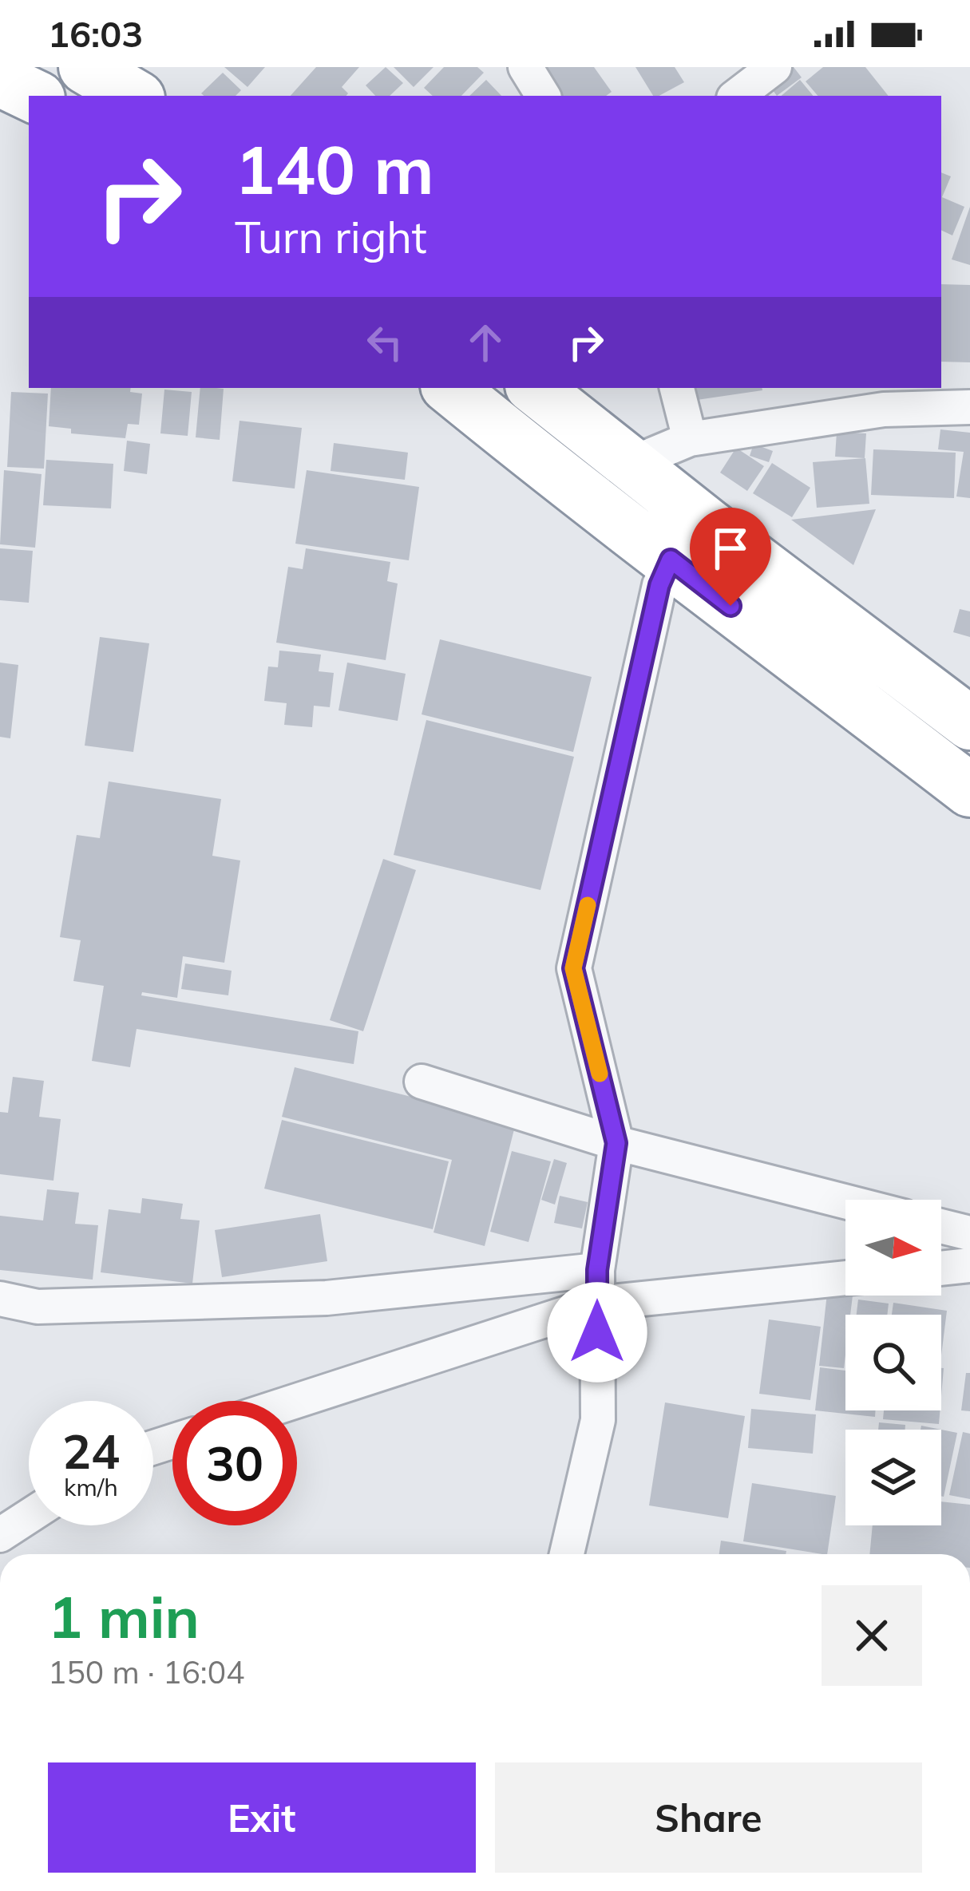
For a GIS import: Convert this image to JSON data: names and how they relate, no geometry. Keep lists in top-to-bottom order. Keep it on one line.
{"north":"right","page":{"status":"16:03","turn":["140 m","Turn right"],"speed":"24 km/h","limit":"30","heading":["1 min","150 m · 16:04"],"buttons":["Exit","Share"]}}
